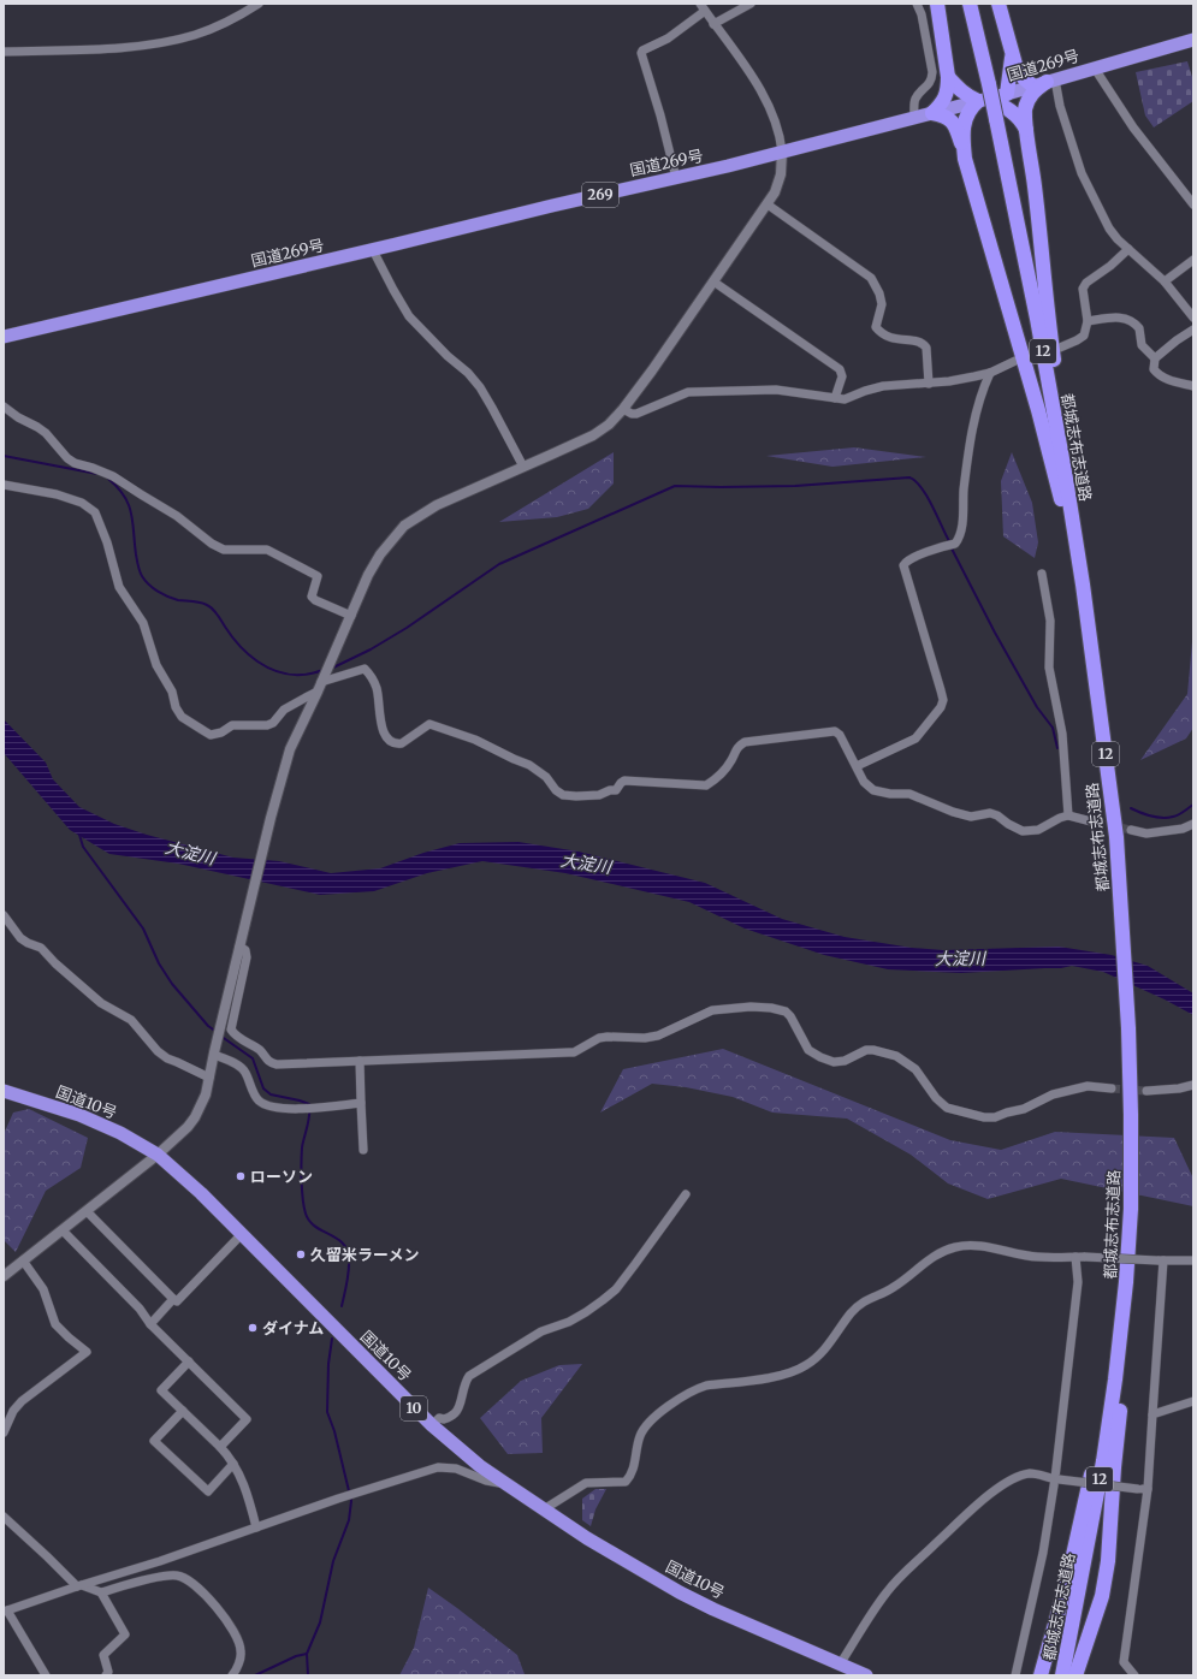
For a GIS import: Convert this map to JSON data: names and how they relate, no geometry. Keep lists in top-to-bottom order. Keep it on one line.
{"streets":{"highway":["国道269号","269","12","都城志布志道路","国道10号","10"]},"water":["大淀川"],"places":["ローソン","久留米ラーメン","ダイナム"]}
